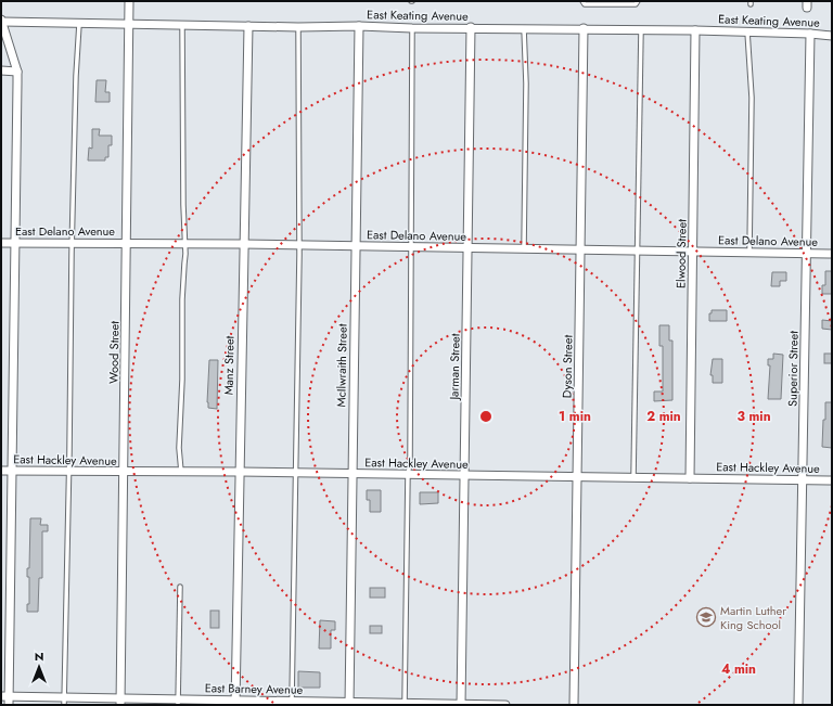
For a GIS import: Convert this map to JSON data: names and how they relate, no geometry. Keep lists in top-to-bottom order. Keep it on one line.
{"streets":{"street":["East Keating Avenue","East Delano Avenue","Elwood Street","Wood Street","Manz Street","McIlwraith Street","Jarman Street","Dyson Street","Superior Street","East Hackley Avenue","East Barney Avenue"]},"crossings":[["East Keating Avenue","Elwood Street"],["East Keating Avenue","Wood Street"],["East Keating Avenue","Manz Street"],["East Keating Avenue","McIlwraith Street"],["East Keating Avenue","Jarman Street"],["East Keating Avenue","Dyson Street"],["East Keating Avenue","Superior Street"],["East Delano Avenue","Elwood Street"],["East Delano Avenue","Wood Street"],["East Delano Avenue","Manz Street"],["East Delano Avenue","McIlwraith Street"],["East Delano Avenue","Jarman Street"],["East Delano Avenue","Dyson Street"],["East Delano Avenue","Superior Street"],["Elwood Street","East Hackley Avenue"],["Wood Street","East Hackley Avenue"],["Wood Street","East Barney Avenue"],["Manz Street","East Hackley Avenue"],["Manz Street","East Barney Avenue"],["McIlwraith Street","East Hackley Avenue"],["McIlwraith Street","East Barney Avenue"],["Jarman Street","East Hackley Avenue"],["Jarman Street","East Barney Avenue"],["Dyson Street","East Hackley Avenue"],["Superior Street","East Hackley Avenue"]],"places":{"school or university":["Martin Luther King School"]},"north":"top","rings":["1 min","2 min","3 min","4 min"]}
